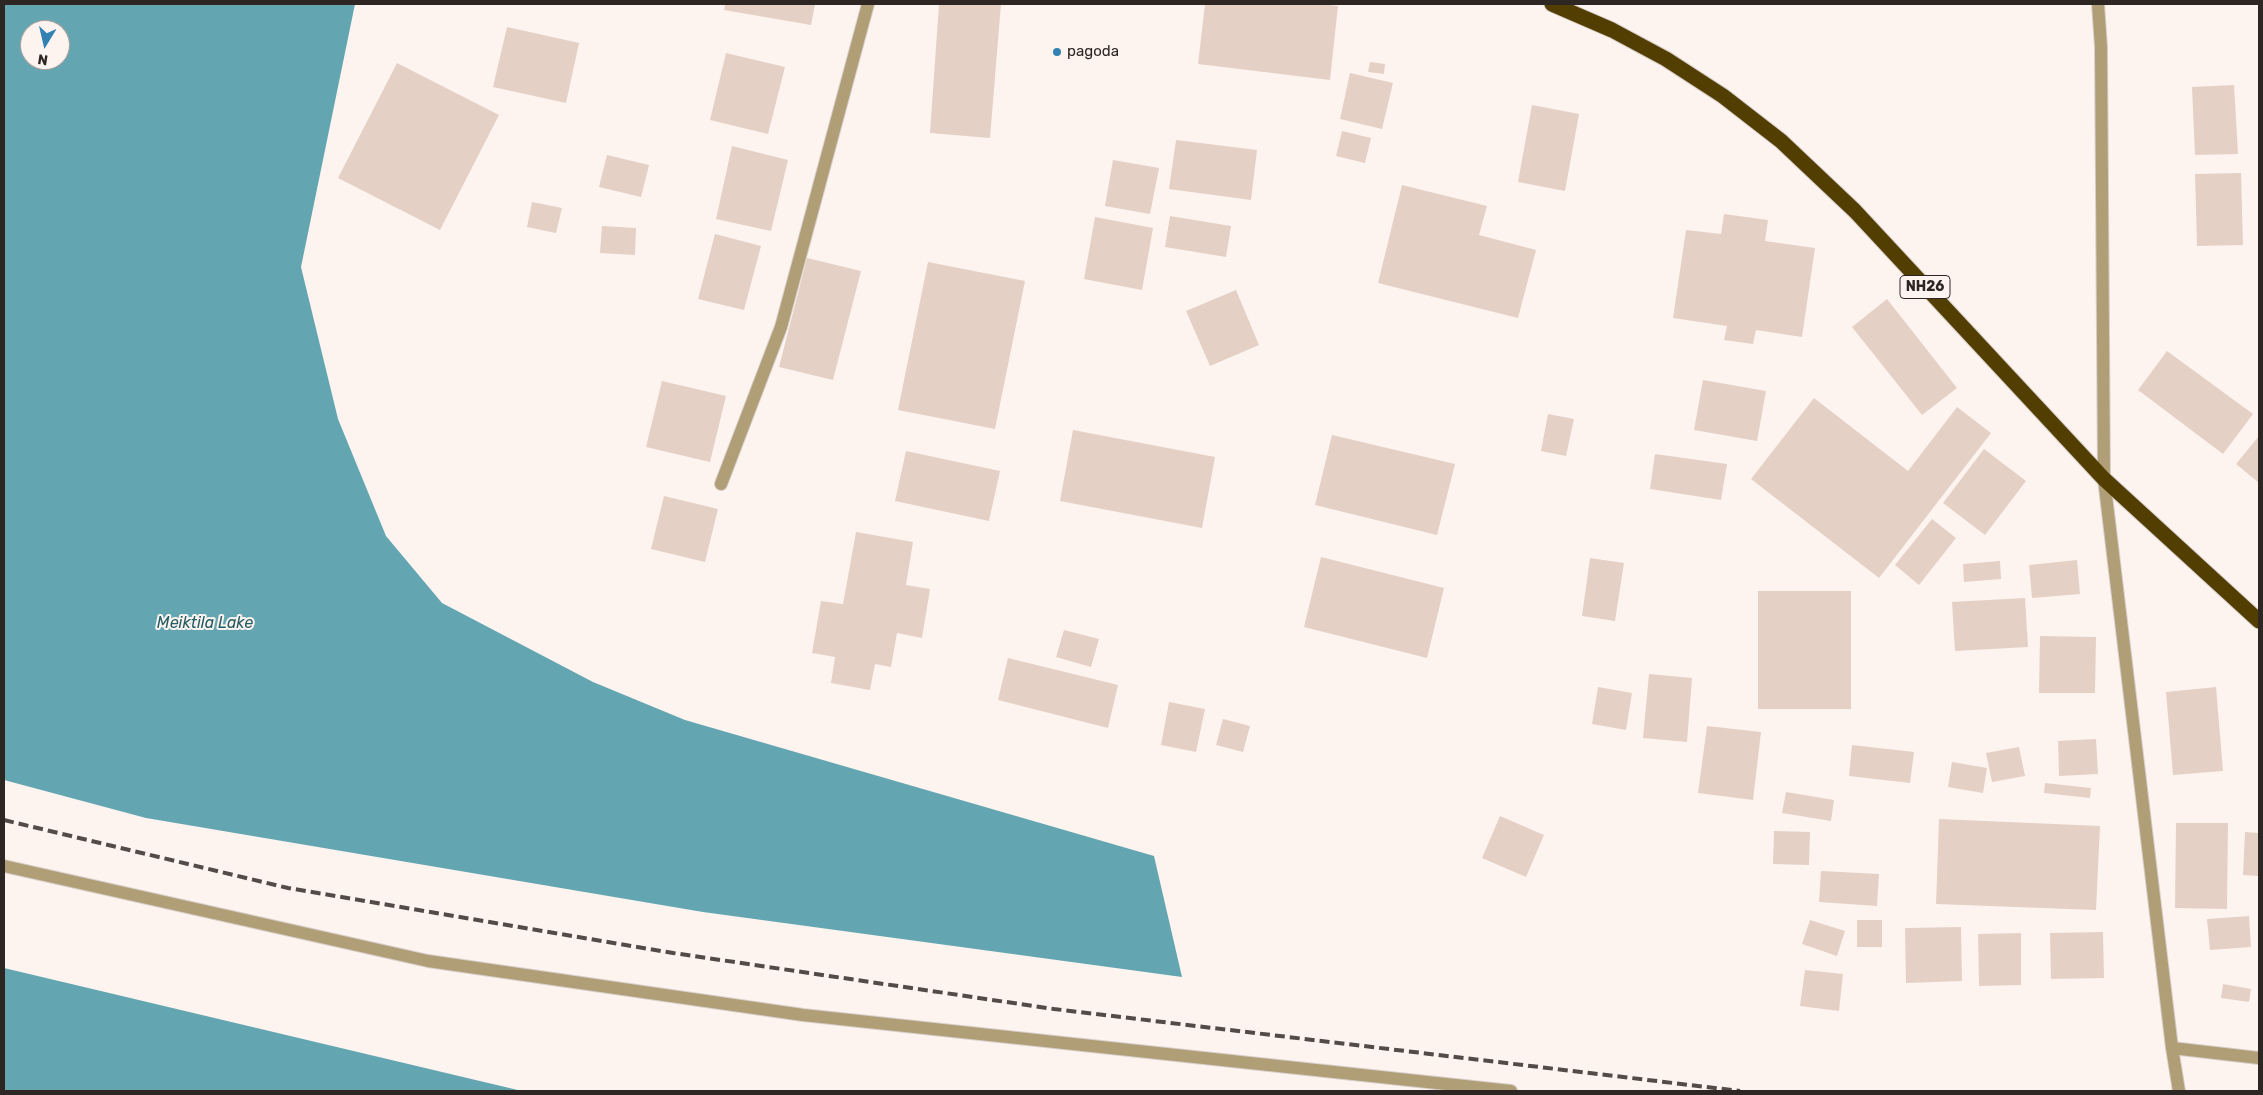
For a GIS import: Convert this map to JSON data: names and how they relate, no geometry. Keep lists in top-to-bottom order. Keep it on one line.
{"streets":{"highway":["NH26"]},"water":["Meiktila Lake"],"places":["pagoda"],"north":"bottom"}
